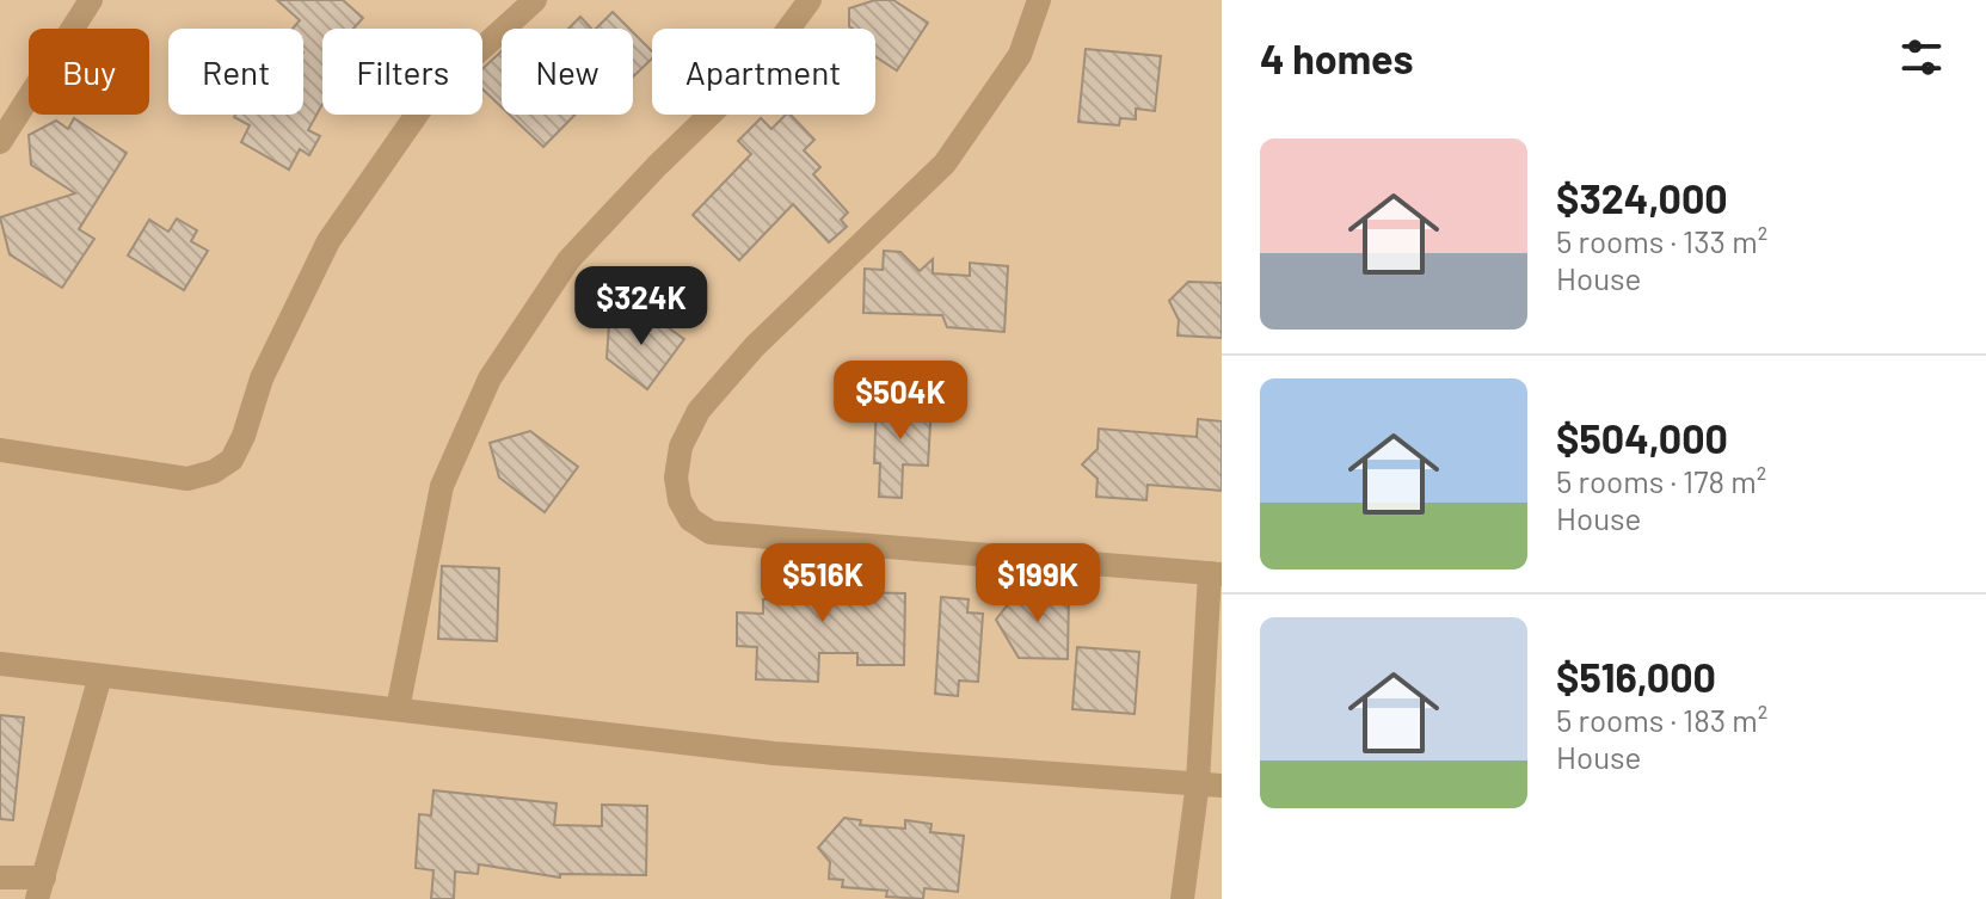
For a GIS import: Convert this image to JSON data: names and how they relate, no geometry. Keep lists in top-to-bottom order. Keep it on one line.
{"page":{"heading":"4 homes","chip":["Buy","Rent","Filters","New","Apartment"],"list":[{"name":"$324,000","note":"5 rooms · 133 m² · House"},{"name":"$504,000","note":"5 rooms · 178 m² · House"},{"name":"$516,000","note":"5 rooms · 183 m² · House"}],"price":["$324K","$504K","$516K","$199K"]}}
